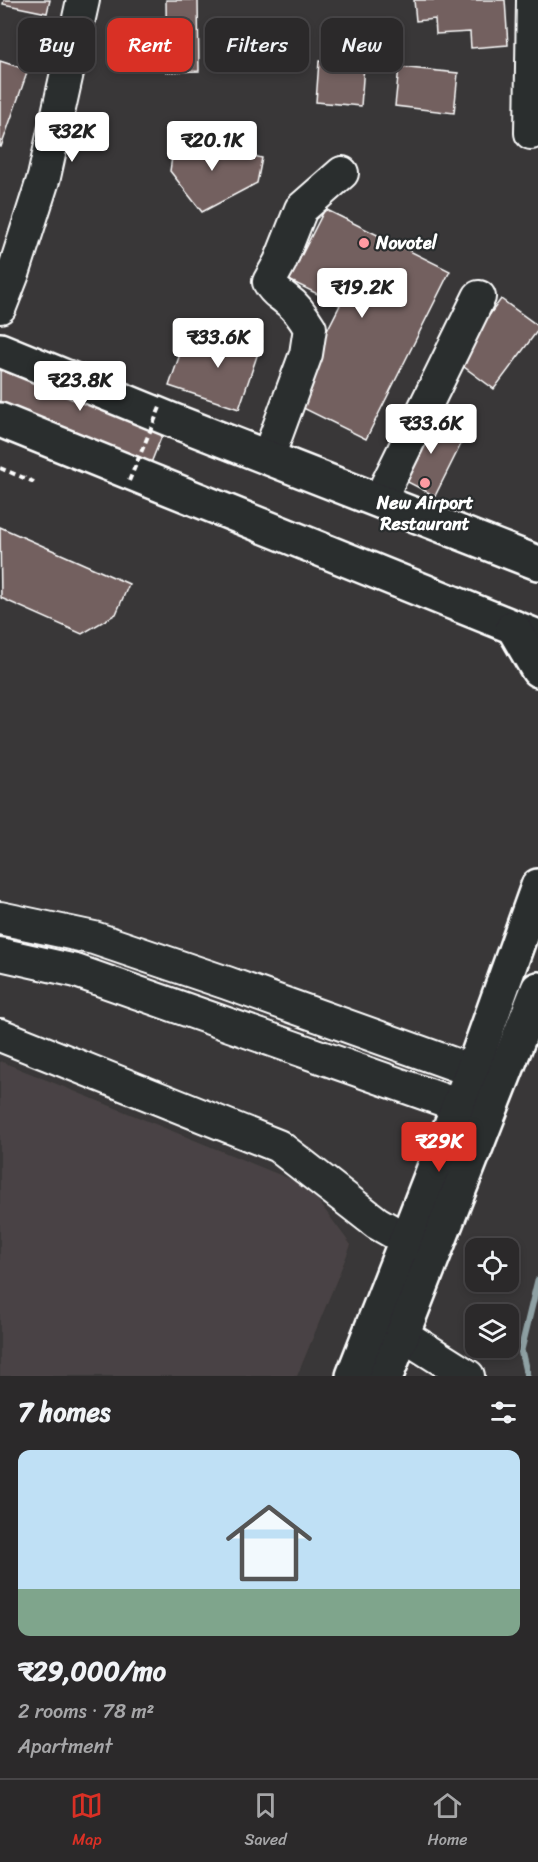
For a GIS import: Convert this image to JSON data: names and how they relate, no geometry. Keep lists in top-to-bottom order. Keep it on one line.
{"places":["Novotel","New Airport Restaurant"],"page":{"chip":["Buy","Rent","Filters","New"],"price":["₹32K","₹20.1K","₹19.2K","₹33.6K","₹23.8K","₹33.6K","₹29K"],"heading":"7 homes","list":[{"name":"₹29,000/mo","note":"2 rooms · 78 m² · Apartment"}],"tabs":["Map","Saved","Home"]}}
